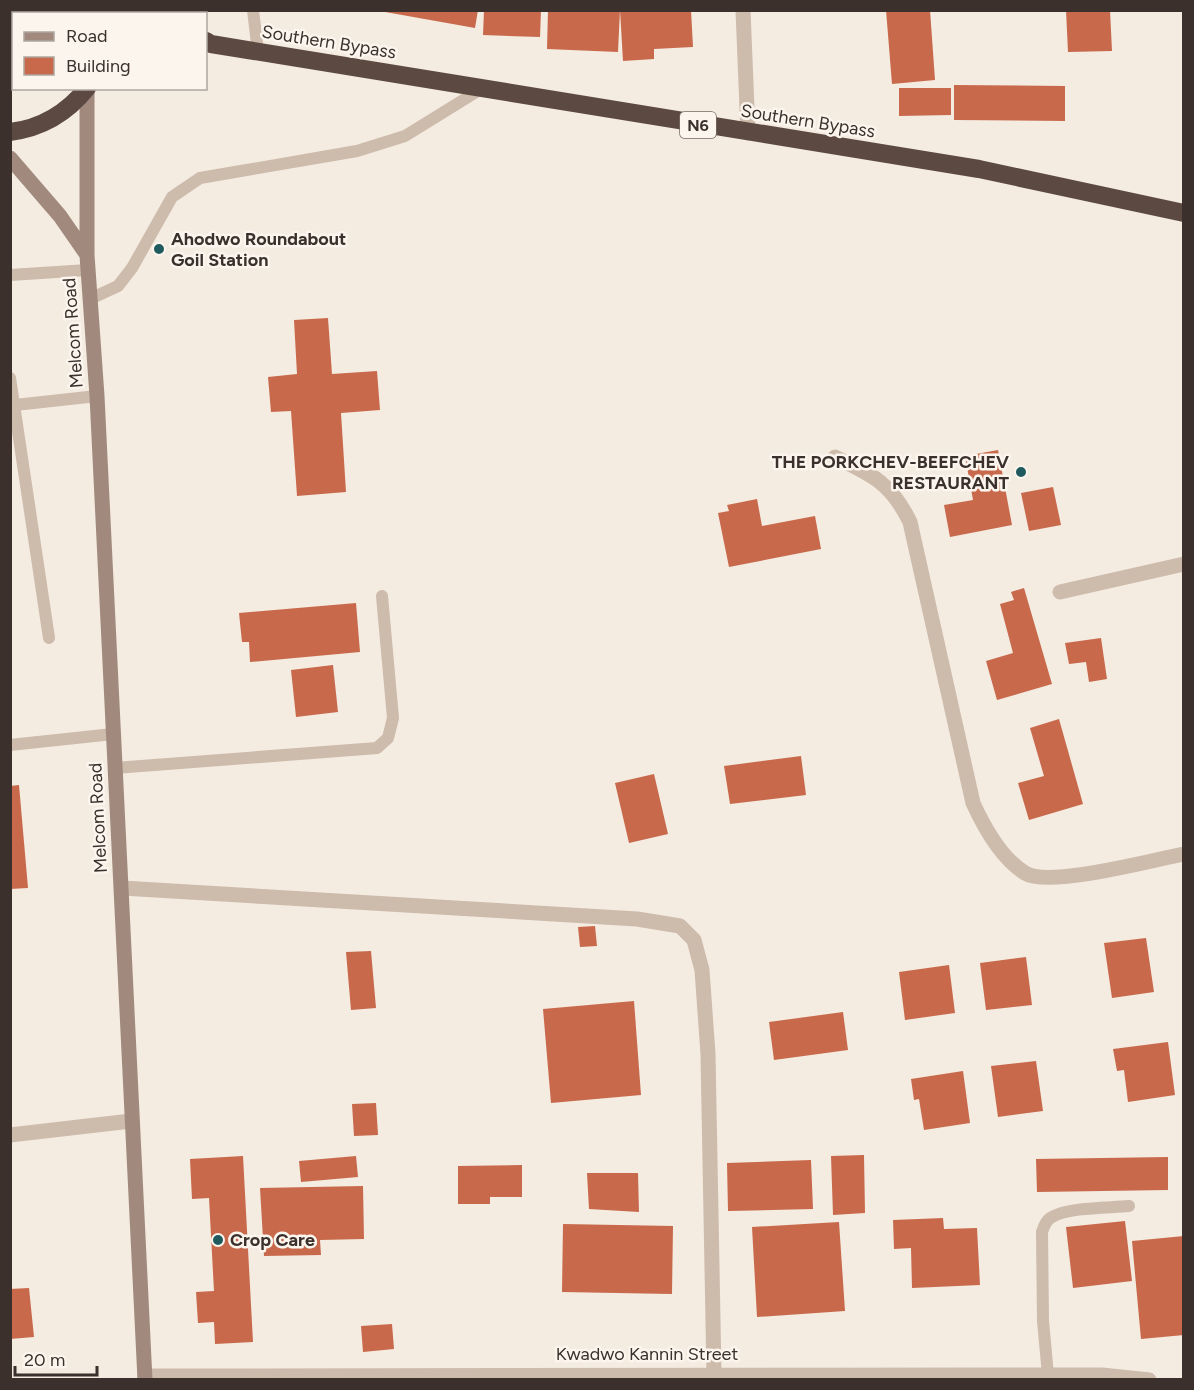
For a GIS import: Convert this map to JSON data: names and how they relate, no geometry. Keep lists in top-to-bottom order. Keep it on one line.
{"streets":{"highway":["Southern Bypass","N6"],"main road":["Melcom Road"],"street":["Kwadwo Kannin Street"]},"crossings":[["Melcom Road","Kwadwo Kannin Street"]],"places":["Ahodwo Roundabout Goil Station","THE PORKCHEV-BEEFCHEV RESTAURANT","Crop Care"],"legend":["Road","Building"],"scale_bar":"20 m"}
